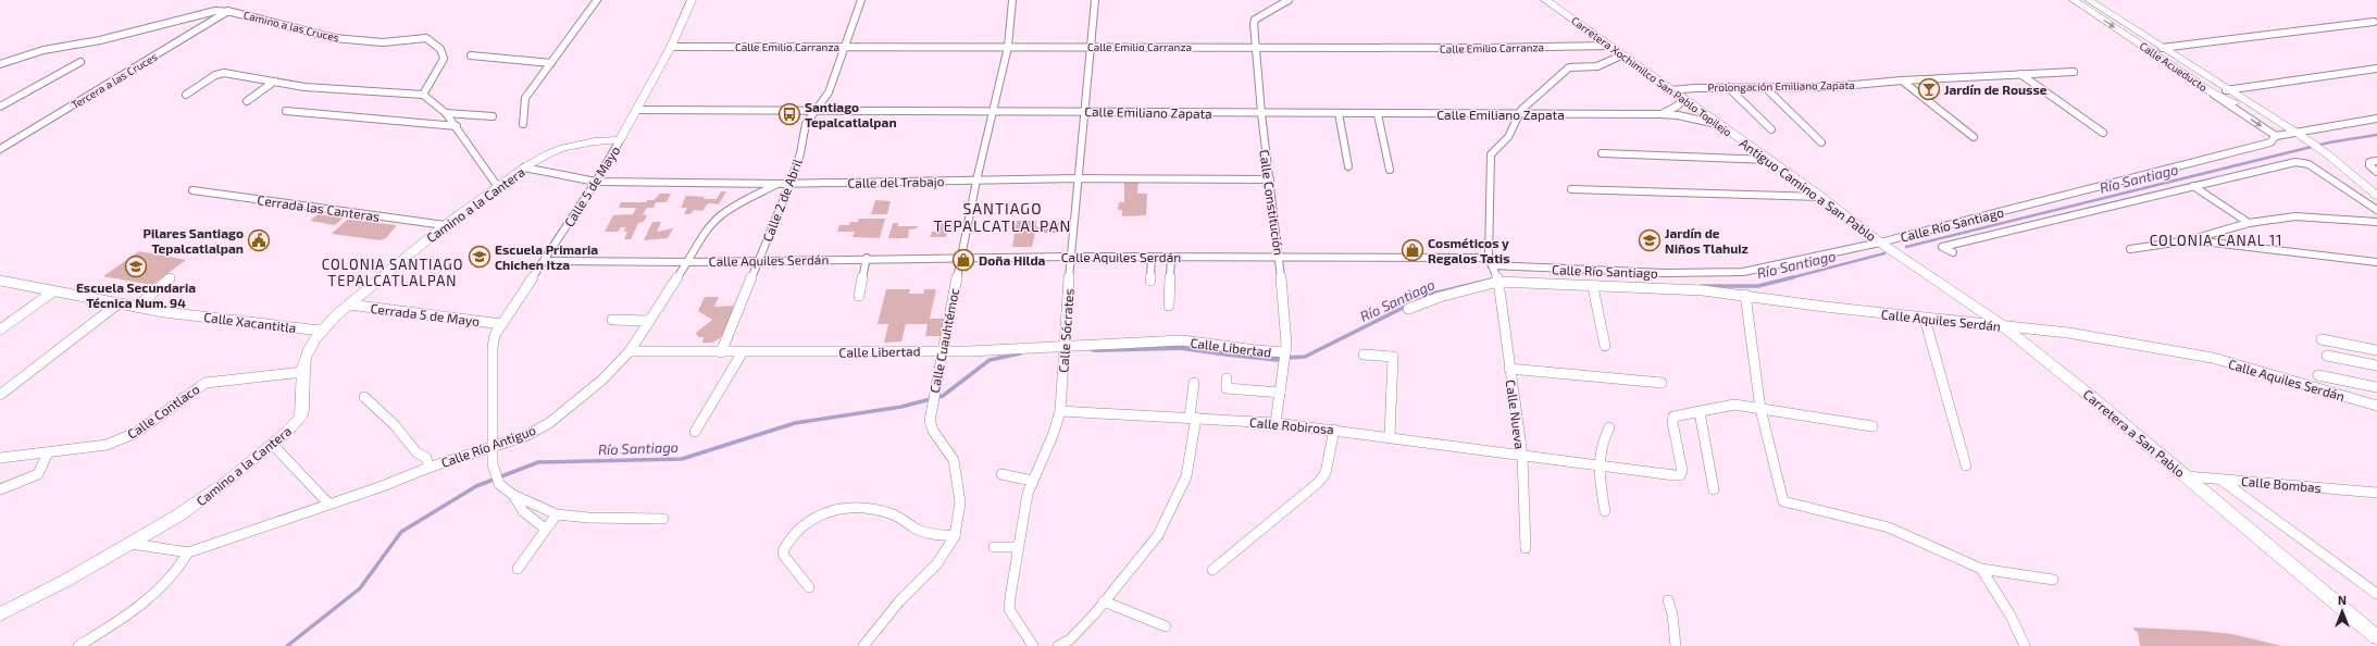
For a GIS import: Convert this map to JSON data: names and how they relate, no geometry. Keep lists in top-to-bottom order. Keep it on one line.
{"streets":{"main road":["Carretera Xochimilco San Pablo Topilejo","Antiguo Camino a San Pablo","Carretera a San Pablo"],"street":["Camino a las Cruces","Calle Emilio Carranza","Calle Acueducto","Tercera a las Cruces","Prolongación Emiliano Zapata","Calle Emiliano Zapata","Calle del Trabajo","Calle 5 de Mayo","Calle 2 de Abril","Calle Constitución","Camino a la Cantera","Cerrada las Canteras","Calle Río Santiago","Calle Aquiles Serdán","Cerrada 5 de Mayo","Calle Xacantitla","Calle Sócrates","Calle Cuauhtémoc","Calle Libertad","Calle Contlaco","Calle Nueva","Calle Robirosa","Calle Río Antiguo","Calle Bombas"]},"crossings":[["Camino a las Cruces","Tercera a las Cruces"],["Calle Emilio Carranza","Carretera Xochimilco San Pablo Topilejo"],["Calle Emilio Carranza","Calle 5 de Mayo"],["Calle Emilio Carranza","Calle 2 de Abril"],["Calle Emilio Carranza","Calle Constitución"],["Calle Emilio Carranza","Calle Sócrates"],["Calle Emilio Carranza","Calle Cuauhtémoc"],["Calle Acueducto","Calle Río Santiago"],["Carretera Xochimilco San Pablo Topilejo","Prolongación Emiliano Zapata"],["Carretera Xochimilco San Pablo Topilejo","Calle Emiliano Zapata"],["Carretera Xochimilco San Pablo Topilejo","Antiguo Camino a San Pablo"],["Carretera Xochimilco San Pablo Topilejo","Calle Nueva"],["Calle Emiliano Zapata","Calle 5 de Mayo"],["Calle Emiliano Zapata","Calle 2 de Abril"],["Calle Emiliano Zapata","Calle Constitución"],["Calle Emiliano Zapata","Calle Sócrates"],["Calle Emiliano Zapata","Calle Cuauhtémoc"],["Calle Emiliano Zapata","Calle Nueva"],["Calle del Trabajo","Calle 5 de Mayo"],["Calle del Trabajo","Calle 2 de Abril"],["Calle del Trabajo","Calle Constitución"],["Calle del Trabajo","Camino a la Cantera"],["Calle del Trabajo","Calle Sócrates"],["Calle del Trabajo","Calle Cuauhtémoc"],["Calle del Trabajo","Calle Río Antiguo"],["Calle 5 de Mayo","Camino a la Cantera"],["Calle 5 de Mayo","Calle Aquiles Serdán"],["Calle 5 de Mayo","Cerrada 5 de Mayo"],["Calle 5 de Mayo","Calle Río Antiguo"],["Antiguo Camino a San Pablo","Calle Río Santiago"],["Antiguo Camino a San Pablo","Carretera a San Pablo"],["Calle 2 de Abril","Calle Aquiles Serdán"],["Calle 2 de Abril","Calle Libertad"],["Calle Constitución","Calle Aquiles Serdán"],["Calle Constitución","Calle Libertad"],["Calle Constitución","Calle Robirosa"],["Camino a la Cantera","Cerrada las Canteras"],["Camino a la Cantera","Cerrada 5 de Mayo"],["Camino a la Cantera","Calle Xacantitla"],["Camino a la Cantera","Calle Contlaco"],["Camino a la Cantera","Calle Río Antiguo"],["Calle Río Santiago","Calle Aquiles Serdán"],["Calle Río Santiago","Calle Nueva"],["Calle Río Santiago","Carretera a San Pablo"],["Calle Aquiles Serdán","Calle Sócrates"],["Calle Aquiles Serdán","Calle Cuauhtémoc"],["Calle Aquiles Serdán","Calle Nueva"],["Calle Aquiles Serdán","Carretera a San Pablo"],["Calle Aquiles Serdán","Calle Río Antiguo"],["Calle Sócrates","Calle Libertad"],["Calle Sócrates","Calle Robirosa"],["Calle Cuauhtémoc","Calle Libertad"],["Calle Libertad","Calle Río Antiguo"],["Calle Nueva","Calle Robirosa"],["Carretera a San Pablo","Calle Bombas"]],"districts":["SANTIAGO TEPALCATLALPAN","COLONIA CANAL 11","COLONIA SANTIAGO TEPALCATLALPAN"],"water":["Río Santiago"],"places":{"bar":["Jardín de Rousse"],"bus stop":["Santiago Tepalcatlalpan"],"public building":["Pilares Santiago Tepalcatlalpan"],"school or university":["Jardín de Niños Tlahuiz","Escuela Primaria Chichen Itza","Escuela Secundaria Técnica Num. 94"],"shop":["Cosméticos y Regalos Tatis","Doña Hilda"]},"north":"top"}
